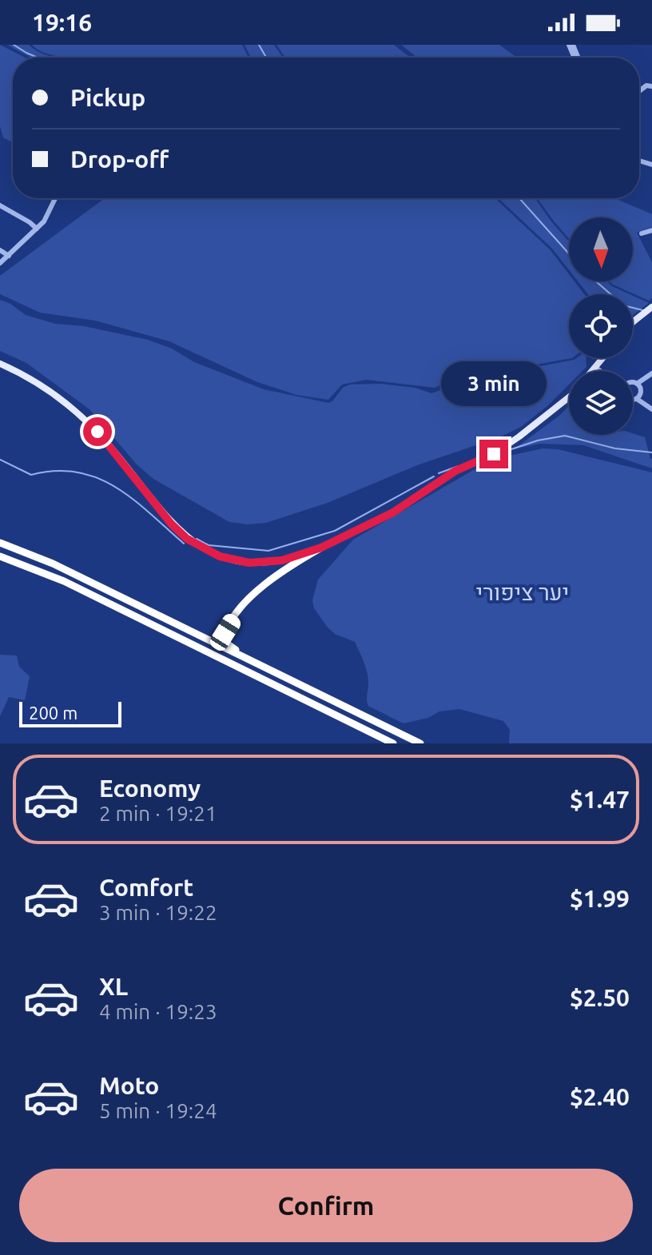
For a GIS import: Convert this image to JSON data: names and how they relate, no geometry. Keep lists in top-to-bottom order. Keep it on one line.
{"parks":["יער ציפורי"],"scale_bar":"200 m","north":"bottom","page":{"status":"19:16","banner":["Pickup","Drop-off"],"bubble":"3 min","scale":"200 m","list":[{"name":"Economy","note":"2 min · 19:21","value":"$1.47"},{"name":"Comfort","note":"3 min · 19:22","value":"$1.99"},{"name":"XL","note":"4 min · 19:23","value":"$2.50"},{"name":"Moto","note":"5 min · 19:24","value":"$2.40"}],"buttons":"Confirm"}}
